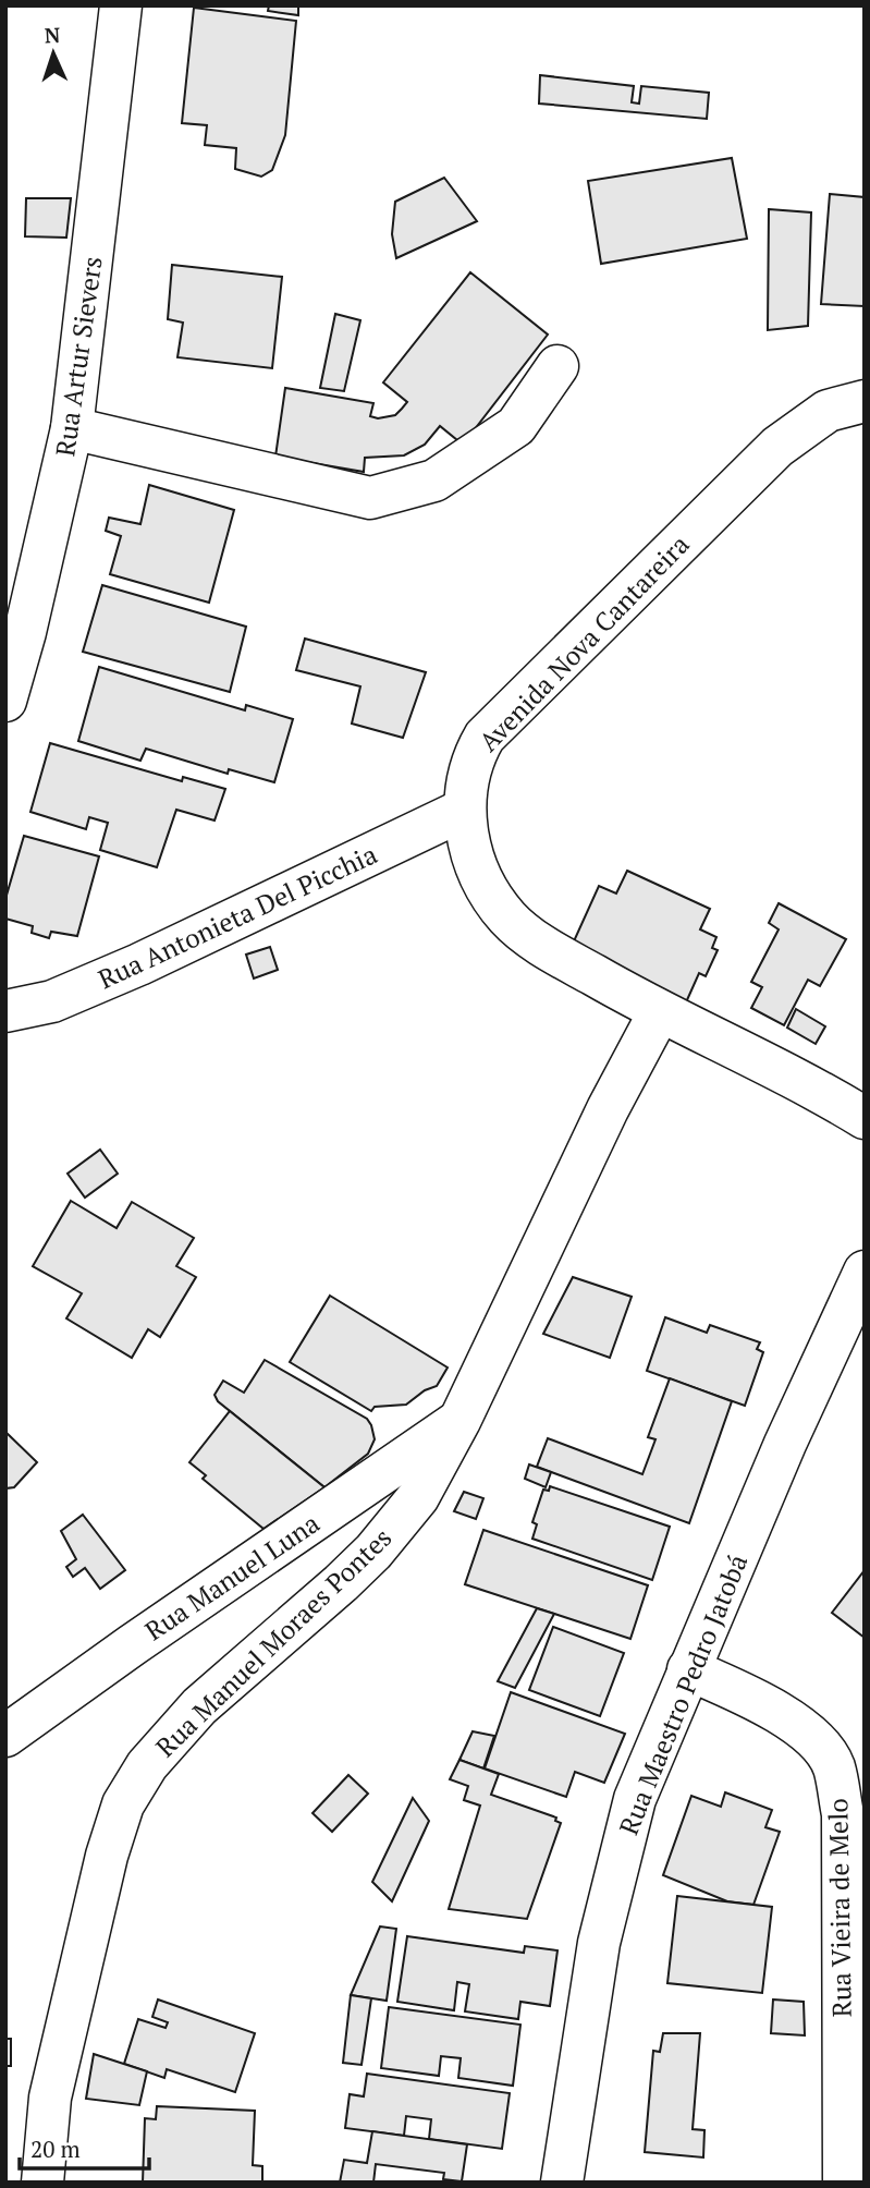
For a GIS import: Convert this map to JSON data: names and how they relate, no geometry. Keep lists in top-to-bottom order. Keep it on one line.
{"streets":{"street":["Rua Artur Sievers","Avenida Nova Cantareira","Rua Antonieta Del Picchia","Rua Manuel Luna","Rua Manuel Moraes Pontes","Rua Maestro Pedro Jatobá","Rua Vieira de Melo"]},"crossings":[["Avenida Nova Cantareira","Rua Antonieta Del Picchia"],["Avenida Nova Cantareira","Rua Manuel Moraes Pontes"],["Rua Manuel Luna","Rua Manuel Moraes Pontes"],["Rua Maestro Pedro Jatobá","Rua Vieira de Melo"]],"scale_bar":"20 m","north":"top"}
